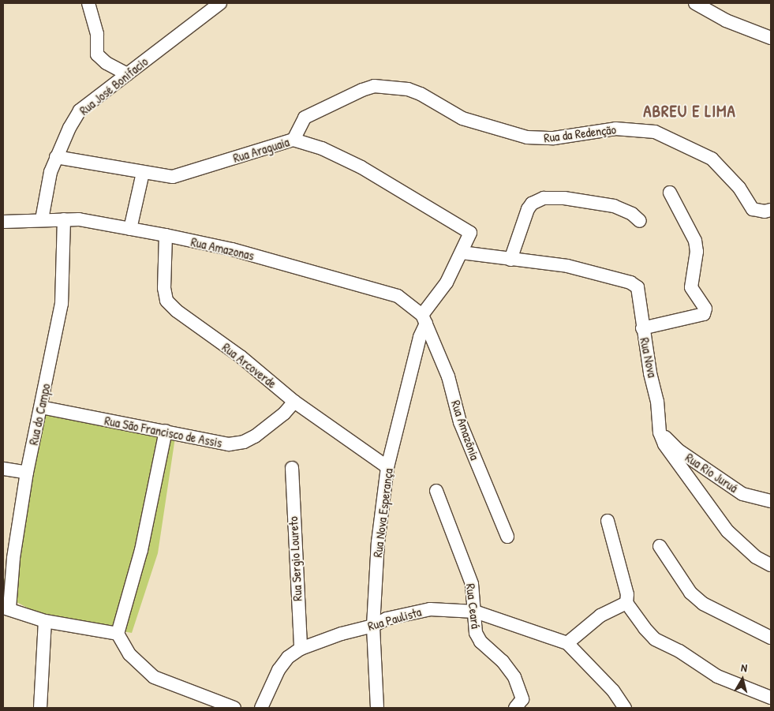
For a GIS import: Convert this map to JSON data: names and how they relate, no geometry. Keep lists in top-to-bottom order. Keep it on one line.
{"streets":{"street":["Rua José Bonifacio","Rua da Redenção","Rua Araguaia","Rua Amazonas","Rua Nova","Rua Arcoverde","Rua do Campo","Rua Amazônia","Rua São Francisco de Assis","Rua Rio Juruá","Rua Nova Esperança","Rua Sergio Loureto","Rua Ceará","Rua Paulista"]},"crossings":[["Rua José Bonifacio","Rua Araguaia"],["Rua José Bonifacio","Rua Amazonas"],["Rua da Redenção","Rua Araguaia"],["Rua Araguaia","Rua Nova Esperança"],["Rua Amazonas","Rua Arcoverde"],["Rua Amazonas","Rua do Campo"],["Rua Amazonas","Rua Amazônia"],["Rua Amazonas","Rua Nova Esperança"],["Rua Nova","Rua Rio Juruá"],["Rua Nova","Rua Nova Esperança"],["Rua Arcoverde","Rua São Francisco de Assis"],["Rua Arcoverde","Rua Nova Esperança"],["Rua do Campo","Rua São Francisco de Assis"],["Rua Amazônia","Rua Nova Esperança"],["Rua Nova Esperança","Rua Paulista"],["Rua Sergio Loureto","Rua Paulista"],["Rua Ceará","Rua Paulista"]],"districts":["ABREU E LIMA"],"north":"top"}
